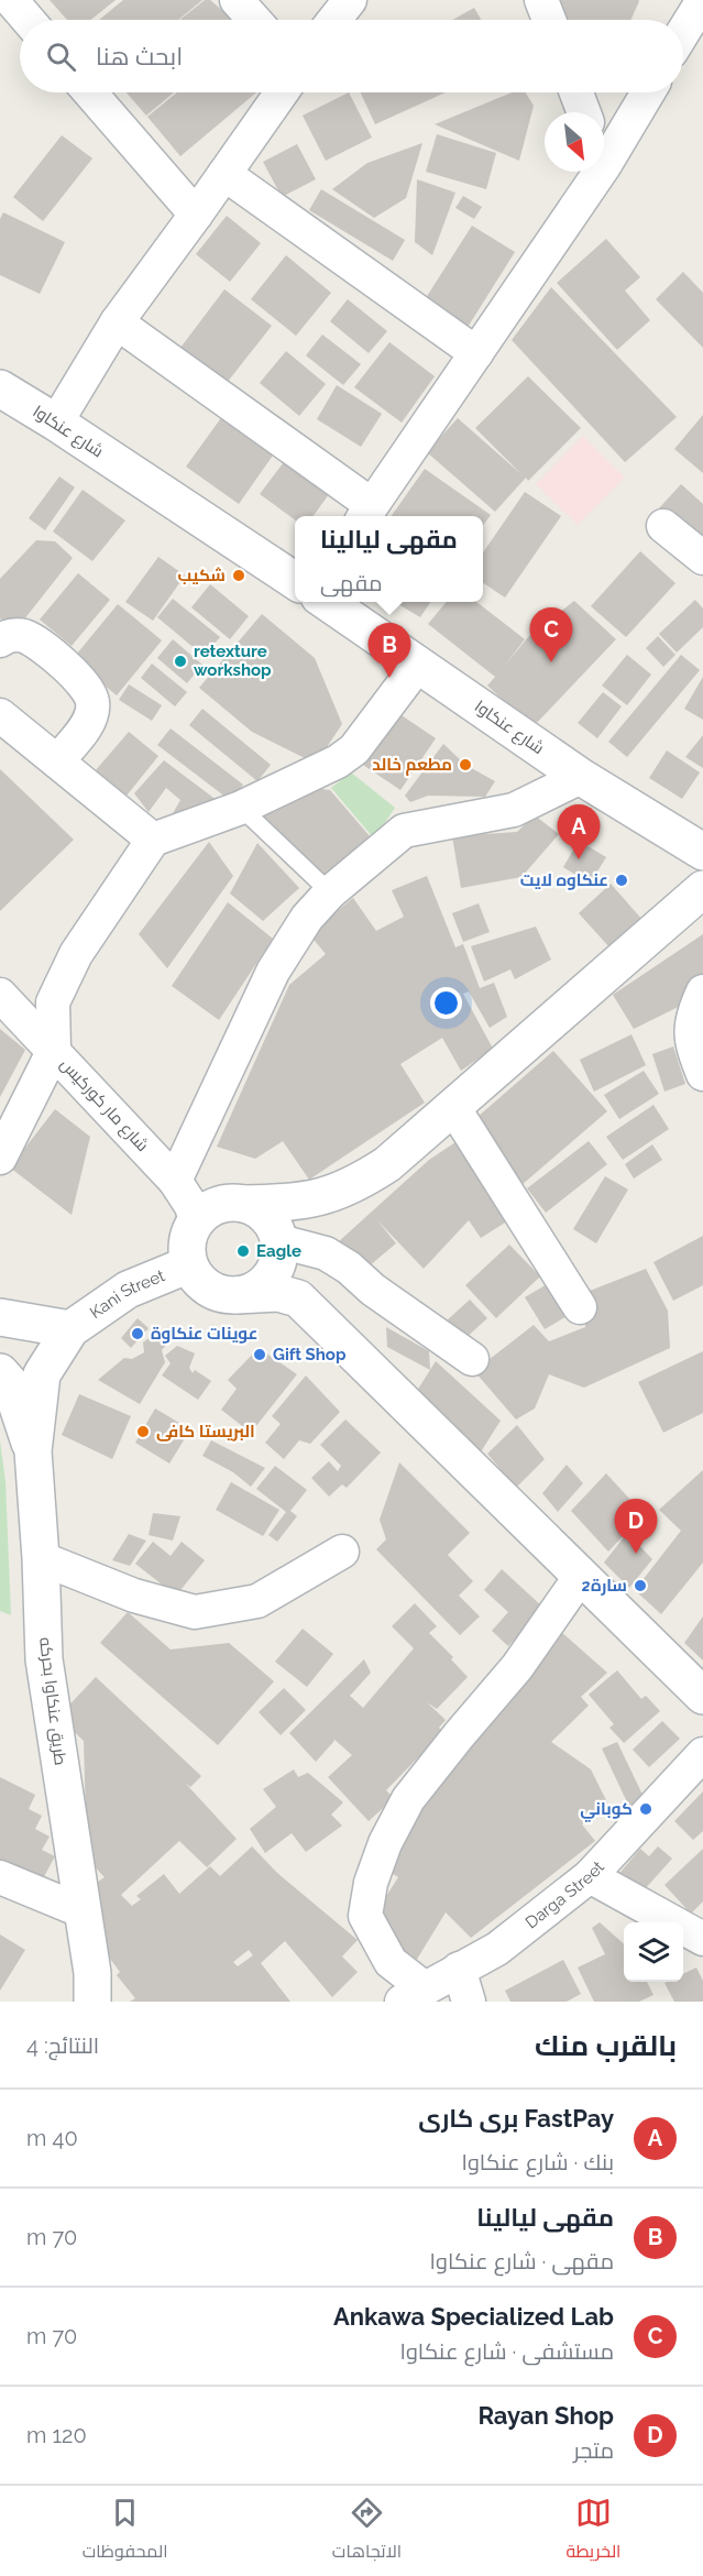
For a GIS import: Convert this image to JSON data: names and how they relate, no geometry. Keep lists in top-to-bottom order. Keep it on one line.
{"streets":{"street":["شارع عنكاوا","شارع مار كوركيس","Kani Street","طريق عنكاوا بحركه","Darga Street"]},"crossings":[["شارع مار كوركيس","Kani Street"],["Kani Street","طريق عنكاوا بحركه"]],"places":["شكيب","retexture workshop","مطعم خالد","عنكاوه لايت","Eagle","عوينات عنكاوة","Gift Shop","البریستا كافی","سارة2","كوباني"],"north":"bottom right","page":{"search":"ابحث هنا","popup":["مقهى ليالينا","مقهى"],"pins":["C","B","A","D"],"heading":["بالقرب منك","النتائج: 4"],"list":[{"mark":"A","name":"FastPay بری كاری","note":"بنك · شارع عنكاوا","value":"40 m"},{"mark":"B","name":"مقهى ليالينا","note":"مقهى · شارع عنكاوا","value":"70 m"},{"mark":"C","name":"Ankawa Specialized Lab","note":"مستشفى · شارع عنكاوا","value":"70 m"},{"mark":"D","name":"Rayan Shop","note":"متجر","value":"120 m"}],"nav":["الخريطة","الاتجاهات","المحفوظات"]}}
